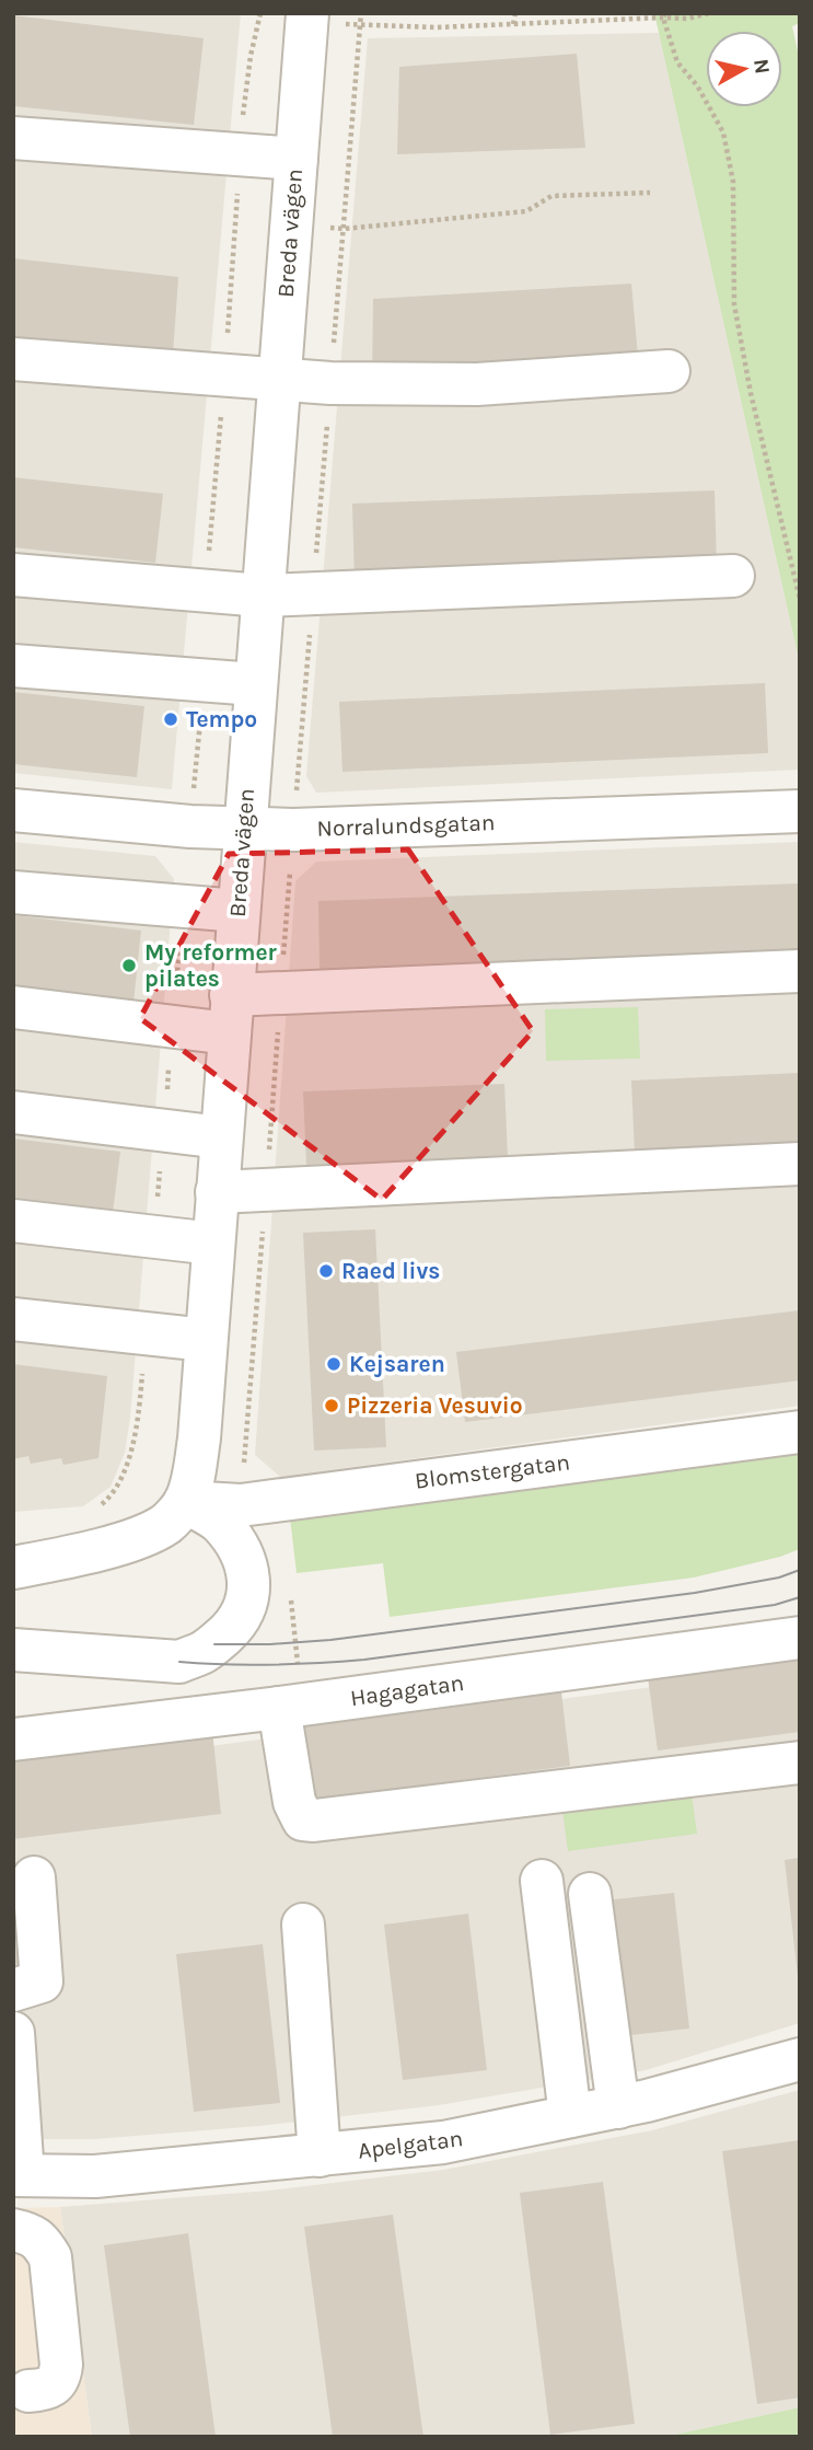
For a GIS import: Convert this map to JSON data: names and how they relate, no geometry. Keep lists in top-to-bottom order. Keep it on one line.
{"streets":{"street":["Breda vägen","Norralundsgatan","Blomstergatan","Hagagatan","Apelgatan"]},"crossings":[["Breda vägen","Norralundsgatan"],["Breda vägen","Blomstergatan"]],"places":["Tempo","My reformer pilates","Raed livs","Kejsaren","Pizzeria Vesuvio"],"north":"right"}
